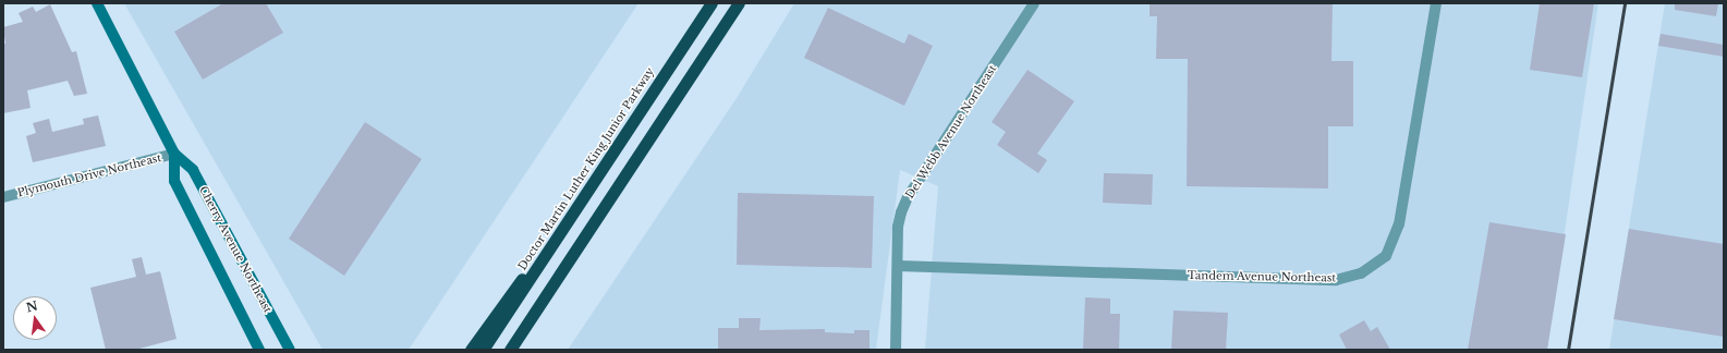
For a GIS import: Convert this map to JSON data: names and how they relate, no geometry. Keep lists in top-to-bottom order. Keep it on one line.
{"streets":{"highway":["Doctor Martin Luther King Junior Parkway"],"main road":["Cherry Avenue Northeast"],"street":["Del Webb Avenue Northeast","Plymouth Drive Northeast","Tandem Avenue Northeast"]},"crossings":[["Del Webb Avenue Northeast","Tandem Avenue Northeast"],["Plymouth Drive Northeast","Cherry Avenue Northeast"]],"north":"top"}
